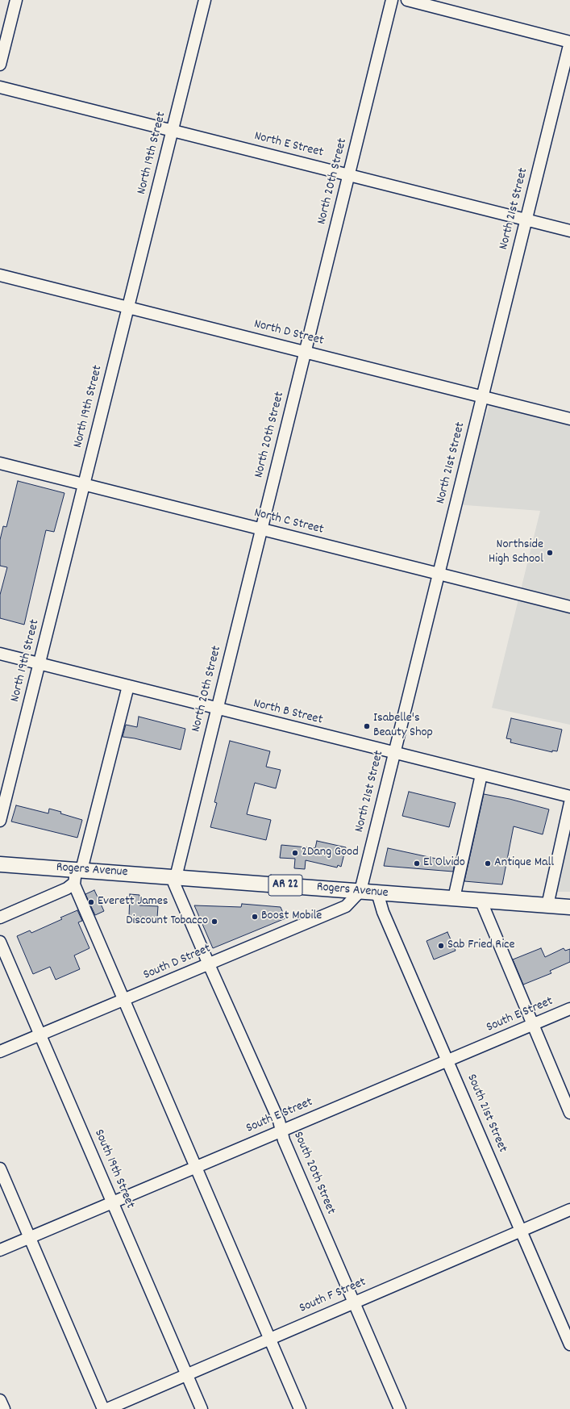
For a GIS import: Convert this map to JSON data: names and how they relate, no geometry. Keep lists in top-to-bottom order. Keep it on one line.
{"streets":{"main road":["Rogers Avenue","AR 22"],"street":["North E Street","North 19th Street","North 20th Street","North 21st Street","North D Street","North C Street","North B Street","South D Street","South E Street","South 21st Street","South 19th Street","South 20th Street","South F Street"]},"crossings":[["North E Street","North 19th Street"],["North E Street","North 20th Street"],["North E Street","North 21st Street"],["North 19th Street","North D Street"],["North 19th Street","North C Street"],["North 19th Street","North B Street"],["North 20th Street","North D Street"],["North 20th Street","North C Street"],["North 20th Street","North B Street"],["North 20th Street","Rogers Avenue"],["North 20th Street","South 20th Street"],["North 21st Street","North D Street"],["North 21st Street","North C Street"],["North 21st Street","North B Street"],["North 21st Street","Rogers Avenue"],["North 21st Street","South D Street"],["Rogers Avenue","South D Street"],["Rogers Avenue","South 21st Street"],["Rogers Avenue","South 20th Street"],["South D Street","South 19th Street"],["South D Street","South 20th Street"],["South E Street","South 21st Street"],["South E Street","South 19th Street"],["South E Street","South 20th Street"],["South 21st Street","South F Street"],["South 19th Street","South F Street"],["South 20th Street","South F Street"]],"places":["Northside High School","Isabelle's Beauty Shop","2Dang Good","El Olvido","Antique Mall","Everett James","Boost Mobile","Discount Tobacco","Sab Fried Rice"]}
